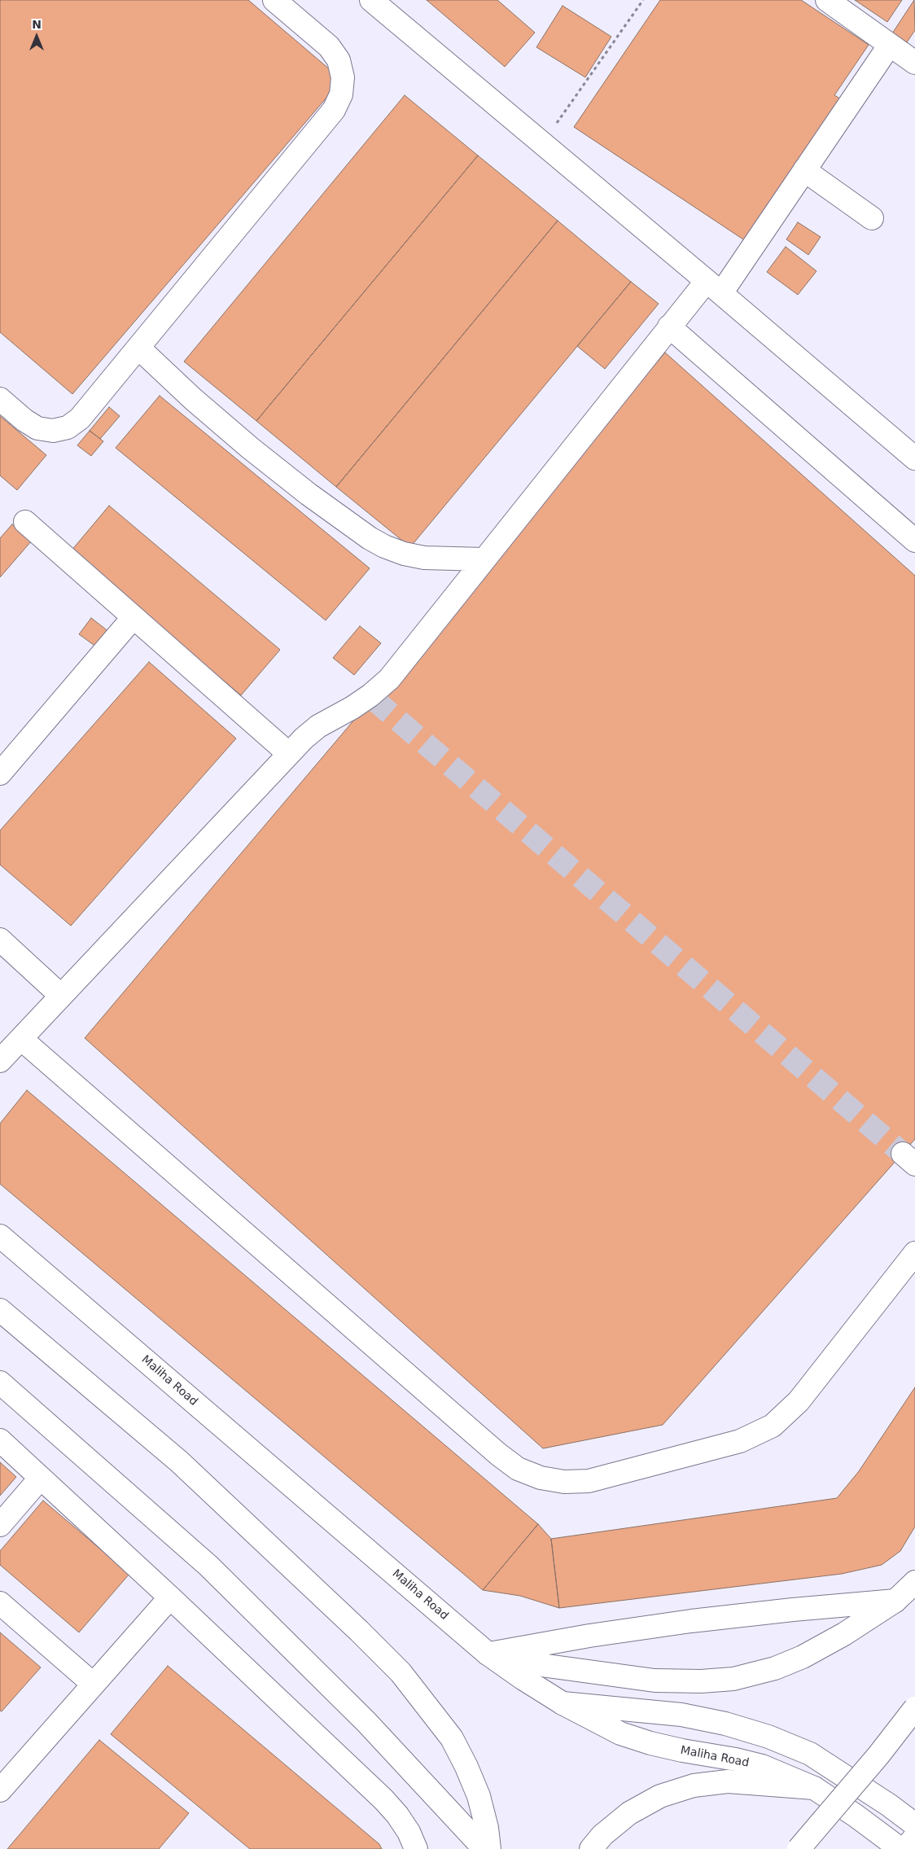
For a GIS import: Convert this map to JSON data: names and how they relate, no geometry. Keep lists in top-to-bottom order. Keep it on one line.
{"streets":{"main road":["Maliha Road"]},"north":"top"}
